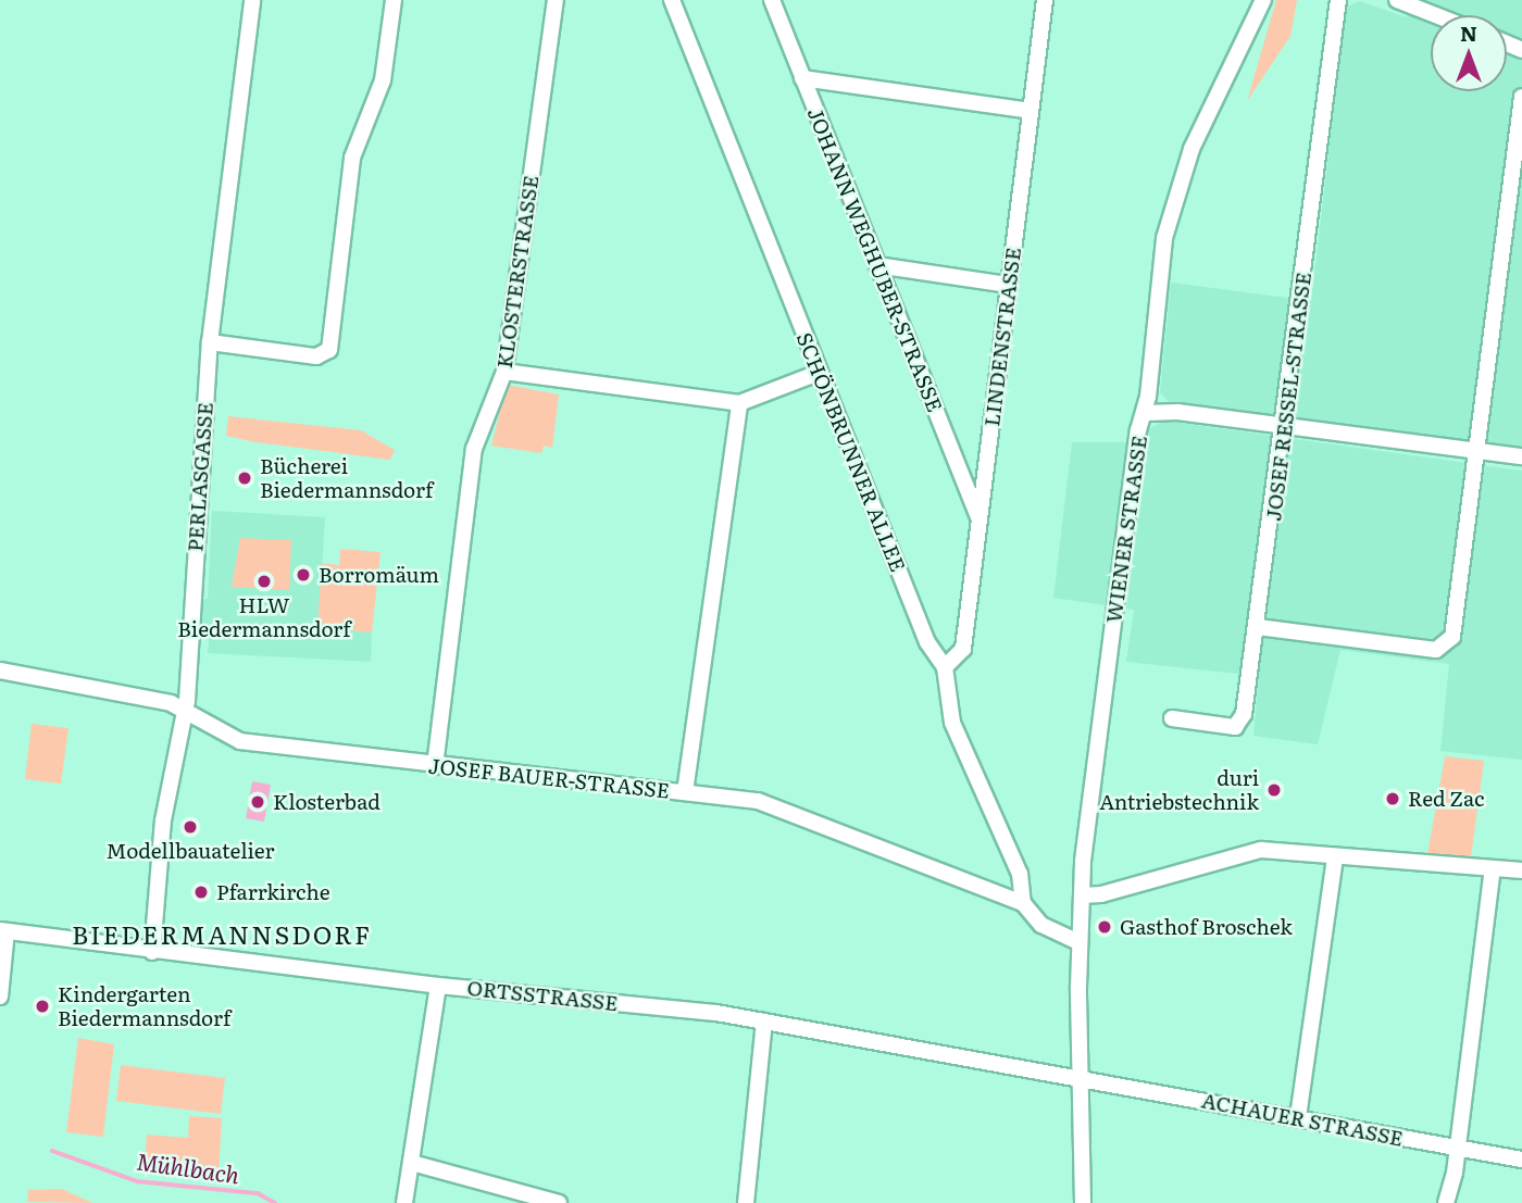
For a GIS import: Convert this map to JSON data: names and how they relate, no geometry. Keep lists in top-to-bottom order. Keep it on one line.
{"streets":{"street":["JOHANN WEGHUBER-STRASSE","KLOSTERSTRASSE","LINDENSTRASSE","JOSEF RESSEL-STRASSE","SCHÖNBRUNNER ALLEE","PERLASGASSE","WIENER STRASSE","JOSEF BAUER-STRASSE","ORTSSTRASSE","ACHAUER STRASSE"]},"crossings":[["JOHANN WEGHUBER-STRASSE","LINDENSTRASSE"],["KLOSTERSTRASSE","JOSEF BAUER-STRASSE"],["LINDENSTRASSE","SCHÖNBRUNNER ALLEE"],["SCHÖNBRUNNER ALLEE","JOSEF BAUER-STRASSE"],["PERLASGASSE","JOSEF BAUER-STRASSE"],["PERLASGASSE","ORTSSTRASSE"],["WIENER STRASSE","JOSEF BAUER-STRASSE"],["WIENER STRASSE","ORTSSTRASSE"],["WIENER STRASSE","ACHAUER STRASSE"],["ORTSSTRASSE","ACHAUER STRASSE"]],"districts":["BIEDERMANNSDORF"],"water":["Mühlbach"],"places":["Bücherei Biedermannsdorf","Borromäum","HLW Biedermannsdorf","duri Antriebstechnik","Red Zac","Klosterbad","Modellbauatelier","Pfarrkirche","Gasthof Broschek","Kindergarten Biedermannsdorf"],"north":"top"}
